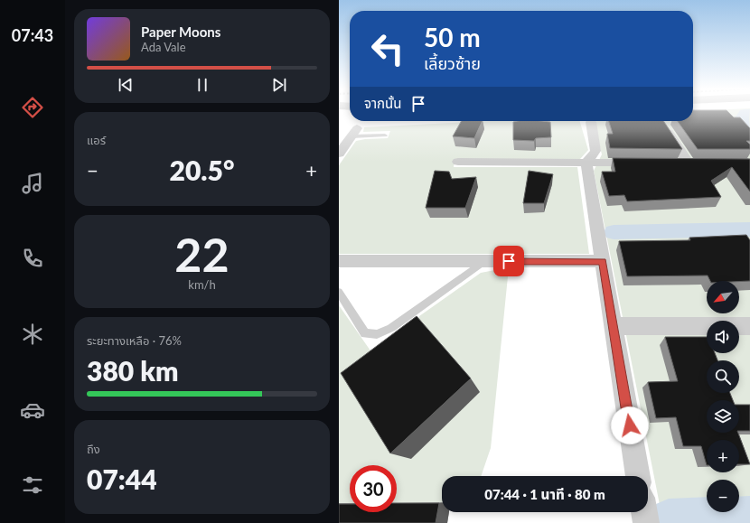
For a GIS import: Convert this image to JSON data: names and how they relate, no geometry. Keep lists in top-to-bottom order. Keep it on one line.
{"north":"bottom left","page":{"tabs":"07:43","turn":["50 m","เลี้ยวซ้าย"],"song":["Paper Moons","Ada Vale"],"then":"จากนั้น","tile":["แอร์",["22","km/h"],["ระยะทางเหลือ · 76%","380 km"],["ถึง","07:44"]],"heat":["−","20.5°","+"],"map_buttons":["+","−"],"limit":"30","trip":"07:44 · 1 นาที · 80 m"}}
